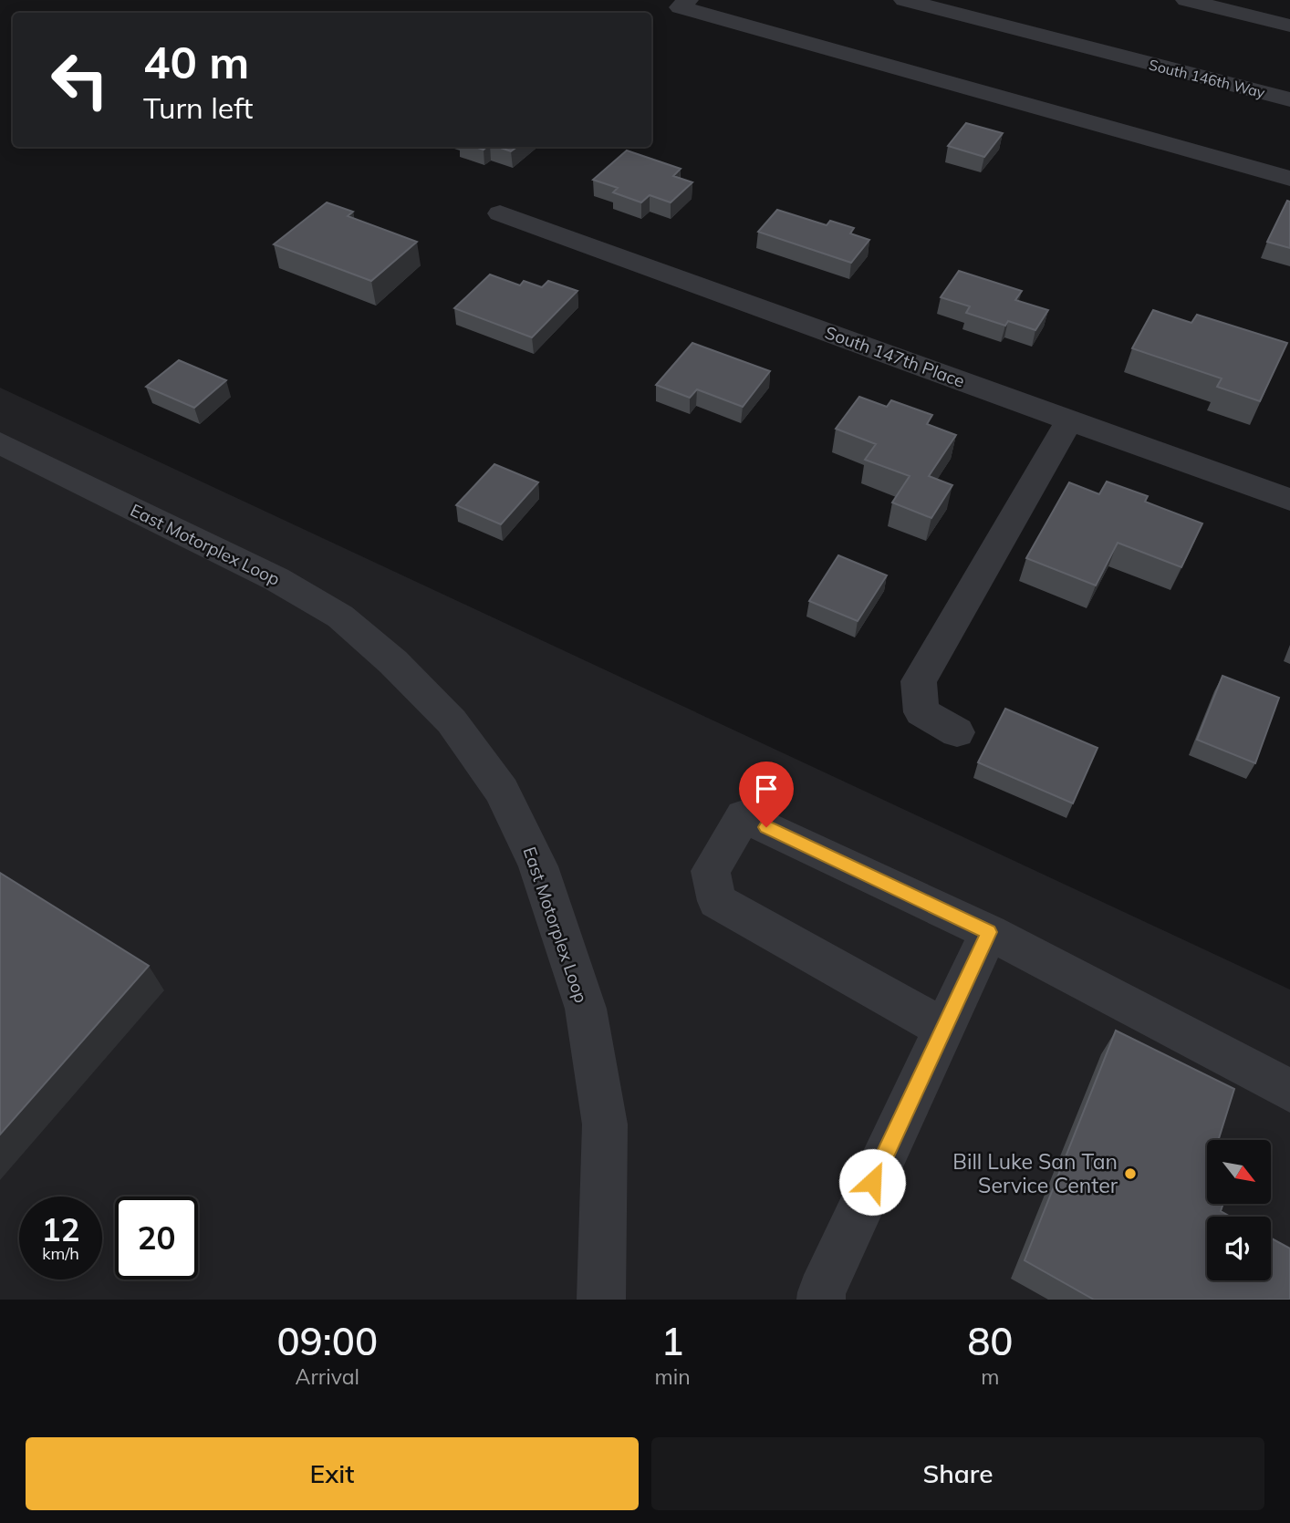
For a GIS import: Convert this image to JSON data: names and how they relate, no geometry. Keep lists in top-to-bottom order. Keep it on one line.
{"streets":{"street":["South 146th Way","South 147th Place","East Motorplex Loop"]},"places":["Bill Luke San Tan Service Center"],"north":"bottom right","page":{"turn":["40 m","Turn left"],"speed":"12 km/h","limit":"20","eta":["09:00","Arrival","1","min","80","m"],"buttons":["Exit","Share"]}}
